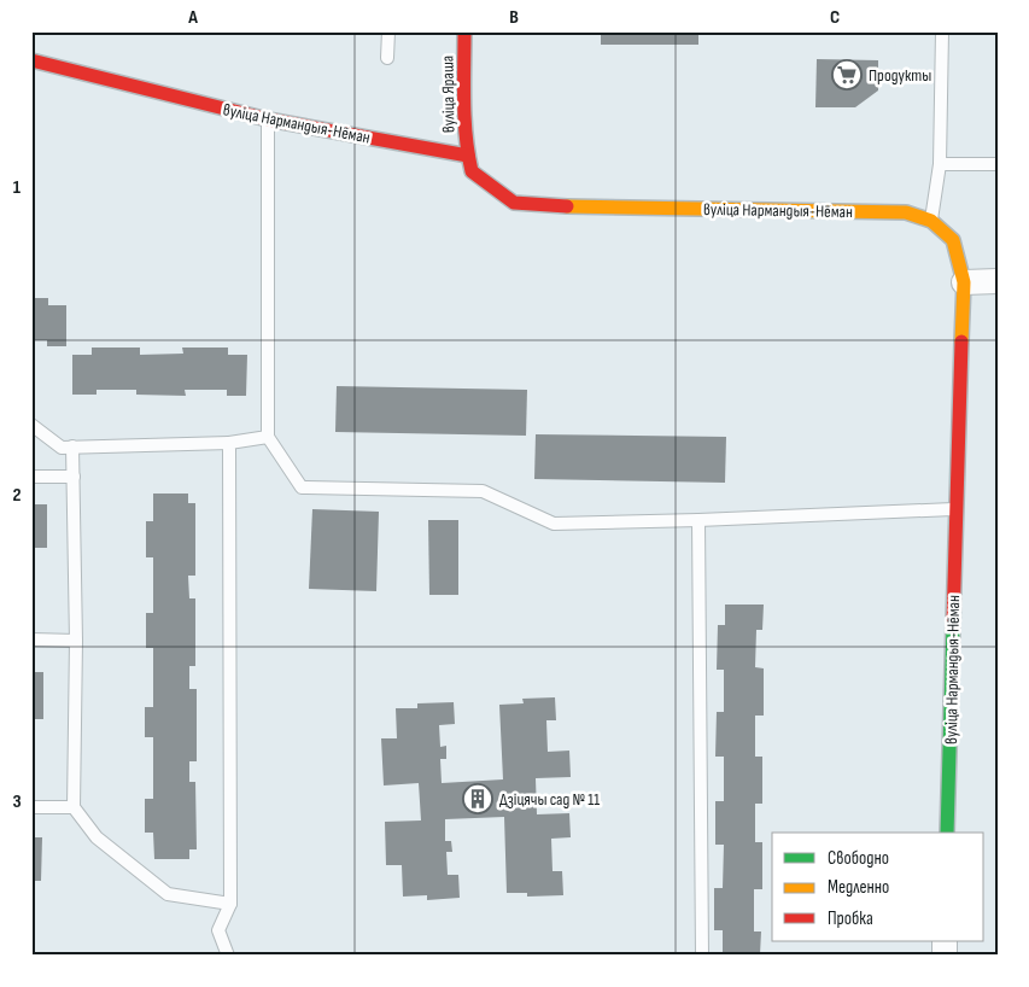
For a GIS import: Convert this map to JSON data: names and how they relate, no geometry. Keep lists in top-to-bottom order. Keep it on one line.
{"streets":{"street":["вуліца Яраша","вуліца Нармандыя-Нёман"]},"crossings":[["вуліца Яраша","вуліца Нармандыя-Нёман"]],"places":{"supermarket":["Продукты"],"building":["Дзіцячы сад № 11"]},"legend":["Свободно","Медленно","Пробка"],"grid":{"columns":["A","B","C"],"rows":["1","2","3"]}}
